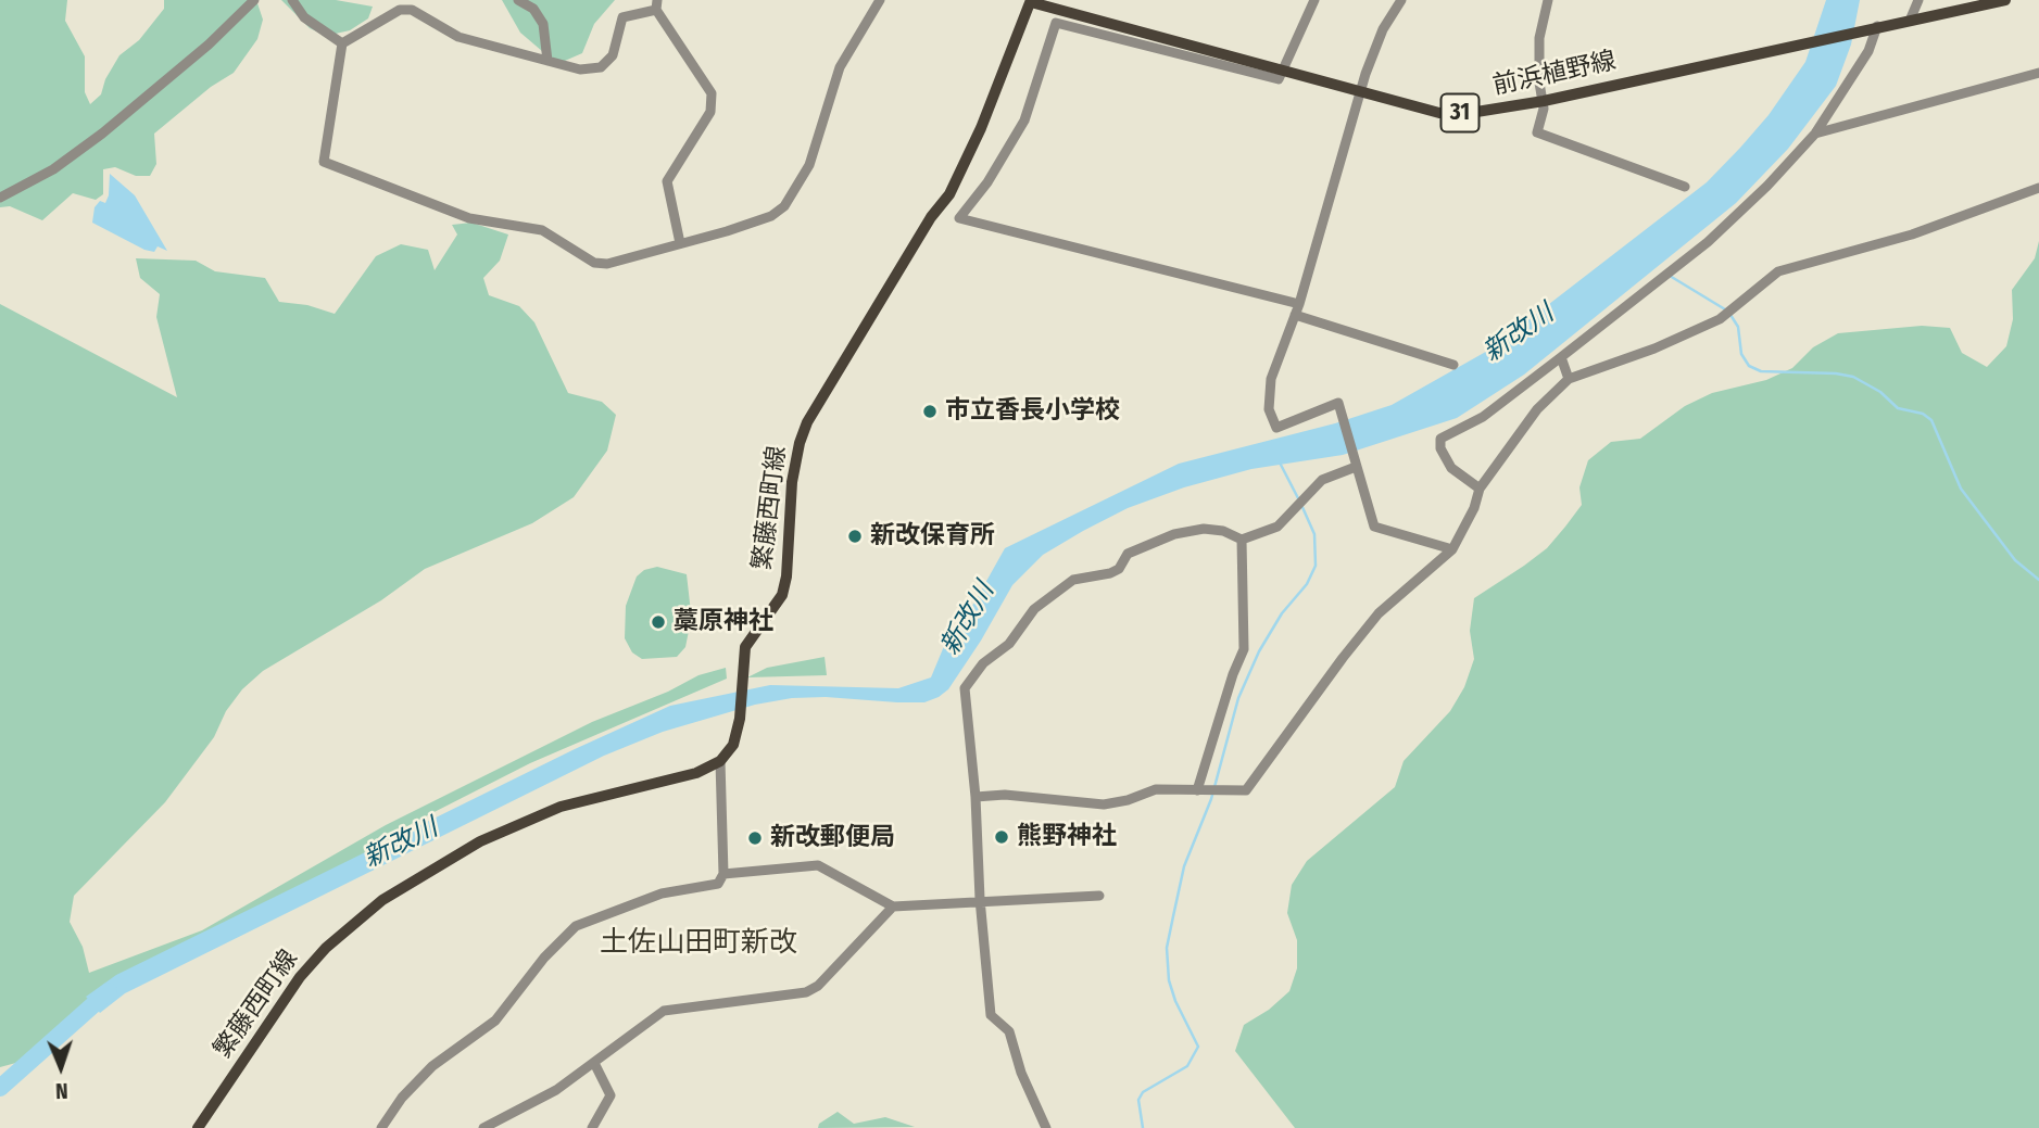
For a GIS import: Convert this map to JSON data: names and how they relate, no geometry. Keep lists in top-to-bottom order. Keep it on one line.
{"streets":{"main road":["前浜植野線","31","繁藤西町線"]},"crossings":[["前浜植野線","繁藤西町線"]],"districts":["土佐山田町新改"],"water":["新改川"],"places":["市立香長小学校","新改保育所","藁原神社","熊野神社","新改郵便局"],"north":"bottom"}
